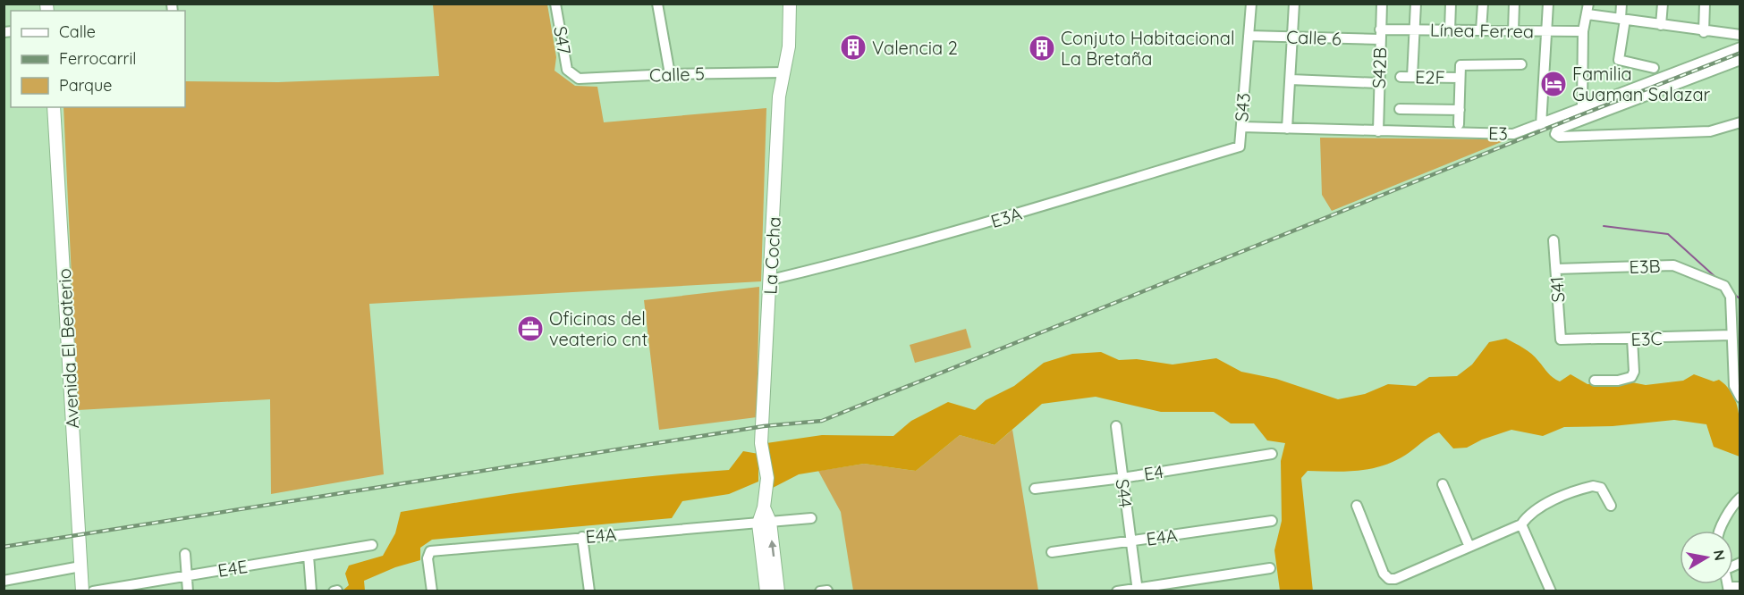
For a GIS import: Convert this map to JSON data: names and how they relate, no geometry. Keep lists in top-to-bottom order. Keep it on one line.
{"streets":{"street":["Línea Ferrea","Calle 6","S47","S42B","Calle 5","E2F","S43","E3","E3A","La Cocha","E3B","S41","E3C","Avenida El Beaterio","E4","S44","E4A","E4E"]},"crossings":[["Línea Ferrea","Calle 6"],["Línea Ferrea","S42B"],["Calle 6","S42B"],["Calle 6","S43"],["S47","Calle 5"],["S42B","E3"],["Calle 5","La Cocha"],["S43","E3"],["S43","E3A"],["E3A","La Cocha"],["La Cocha","E4A"],["E3B","S41"],["E3B","E3C"],["S41","E3C"],["E4","S44"],["S44","E4A"]],"places":{"building":["Valencia 2","Conjuto Habitacional La Bretaña"],"hotel":["Familia Guaman Salazar"],"office":["Oficinas del veaterio cnt"]},"legend":["Calle","Ferrocarril","Parque"],"north":"right"}
